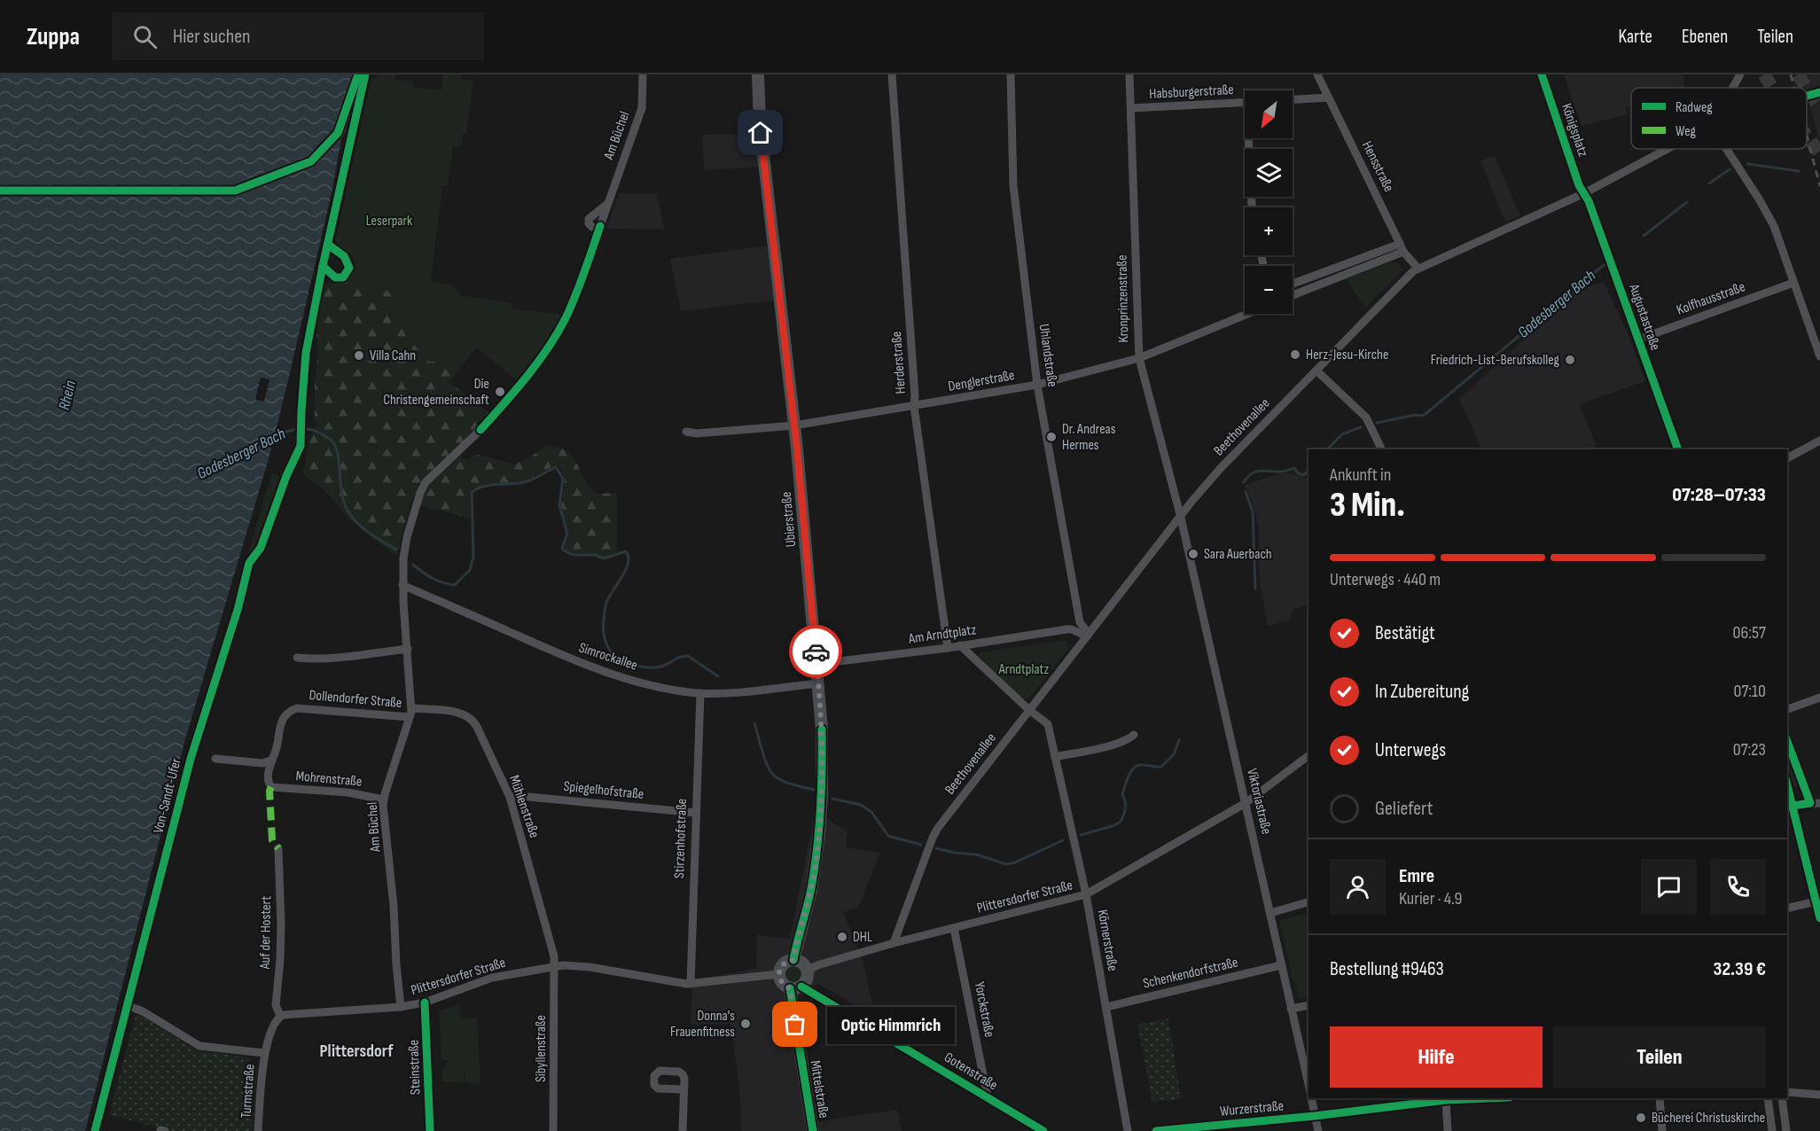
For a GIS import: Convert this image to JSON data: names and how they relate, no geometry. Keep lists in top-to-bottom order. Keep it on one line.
{"streets":{"main road":["Ubierstraße","Mittelstraße"],"street":["Habsburgerstraße","Königsplatz","Am Büchel","Hensstraße","Kronprinzenstraße","Kolfhausstraße","Augustastraße","Uhlandstraße","Herderstraße","Denglerstraße","Beethovenallee","Am Arndtplatz","Simrockallee","Dollendorfer Straße","Mohrenstraße","Spiegelhofstraße","Viktoriastraße","Mühlenstraße","Stirzenhofstraße","Plittersdorfer Straße","Auf der Hostert","Körnerstraße","Schenkendorfstraße","Yorckstraße","Sibyllenstraße","Steinstraße","Gotenstraße","Turmstraße","Wurzerstraße"],"cycle path":["Von-Sandt-Ufer"]},"crossings":[["Habsburgerstraße","Kronprinzenstraße"],["Königsplatz","Augustastraße"],["Königsplatz","Beethovenallee"],["Am Büchel","Simrockallee"],["Am Büchel","Dollendorfer Straße"],["Am Büchel","Mohrenstraße"],["Am Büchel","Mühlenstraße"],["Am Büchel","Plittersdorfer Straße"],["Hensstraße","Beethovenallee"],["Kronprinzenstraße","Denglerstraße"],["Kronprinzenstraße","Beethovenallee"],["Kronprinzenstraße","Viktoriastraße"],["Kolfhausstraße","Augustastraße"],["Augustastraße","Beethovenallee"],["Uhlandstraße","Denglerstraße"],["Uhlandstraße","Beethovenallee"],["Herderstraße","Denglerstraße"],["Herderstraße","Am Arndtplatz"],["Denglerstraße","Ubierstraße"],["Beethovenallee","Viktoriastraße"],["Beethovenallee","Plittersdorfer Straße"],["Beethovenallee","Körnerstraße"],["Ubierstraße","Am Arndtplatz"],["Ubierstraße","Simrockallee"],["Ubierstraße","Plittersdorfer Straße"],["Ubierstraße","Gotenstraße"],["Ubierstraße","Mittelstraße"],["Simrockallee","Stirzenhofstraße"],["Dollendorfer Straße","Mohrenstraße"],["Spiegelhofstraße","Mühlenstraße"],["Spiegelhofstraße","Stirzenhofstraße"],["Viktoriastraße","Plittersdorfer Straße"],["Viktoriastraße","Schenkendorfstraße"],["Mühlenstraße","Plittersdorfer Straße"],["Mühlenstraße","Sibyllenstraße"],["Stirzenhofstraße","Plittersdorfer Straße"],["Plittersdorfer Straße","Auf der Hostert"],["Plittersdorfer Straße","Körnerstraße"],["Plittersdorfer Straße","Yorckstraße"],["Plittersdorfer Straße","Sibyllenstraße"],["Plittersdorfer Straße","Steinstraße"],["Plittersdorfer Straße","Gotenstraße"],["Plittersdorfer Straße","Mittelstraße"],["Körnerstraße","Schenkendorfstraße"],["Yorckstraße","Gotenstraße"],["Gotenstraße","Mittelstraße"]],"districts":["Plittersdorf"],"water":["Godesberger Bach","Rhein"],"parks":["Leserpark","Arndtplatz"],"places":["Herz-Jesu-Kirche","Villa Cahn","Friedrich-List-Berufskolleg","Die Christengemeinschaft","Dr. Andreas Hermes","Sara Auerbach","DHL","Donna's Frauenfitness","Optic Himmrich","Bücherei Christuskirche"],"legend":["Radweg","Weg"],"north":"bottom left","page":{"header":"Zuppa","search":"Hier suchen","nav":["Karte","Ebenen","Teilen"],"map_buttons":["+","−"],"heading":["3 Min.","Ankunft in","07:28–07:33"],"panel":["Emre","Kurier · 4.9","Bestellung #9463","32.39 €"],"bar":"Unterwegs · 440 m","list":[["Bestätigt","06:57"],["In Zubereitung","07:10"],["Unterwegs","07:23"],"Geliefert"],"bubble":"Optic Himmrich","buttons":["Hilfe","Teilen"]}}
